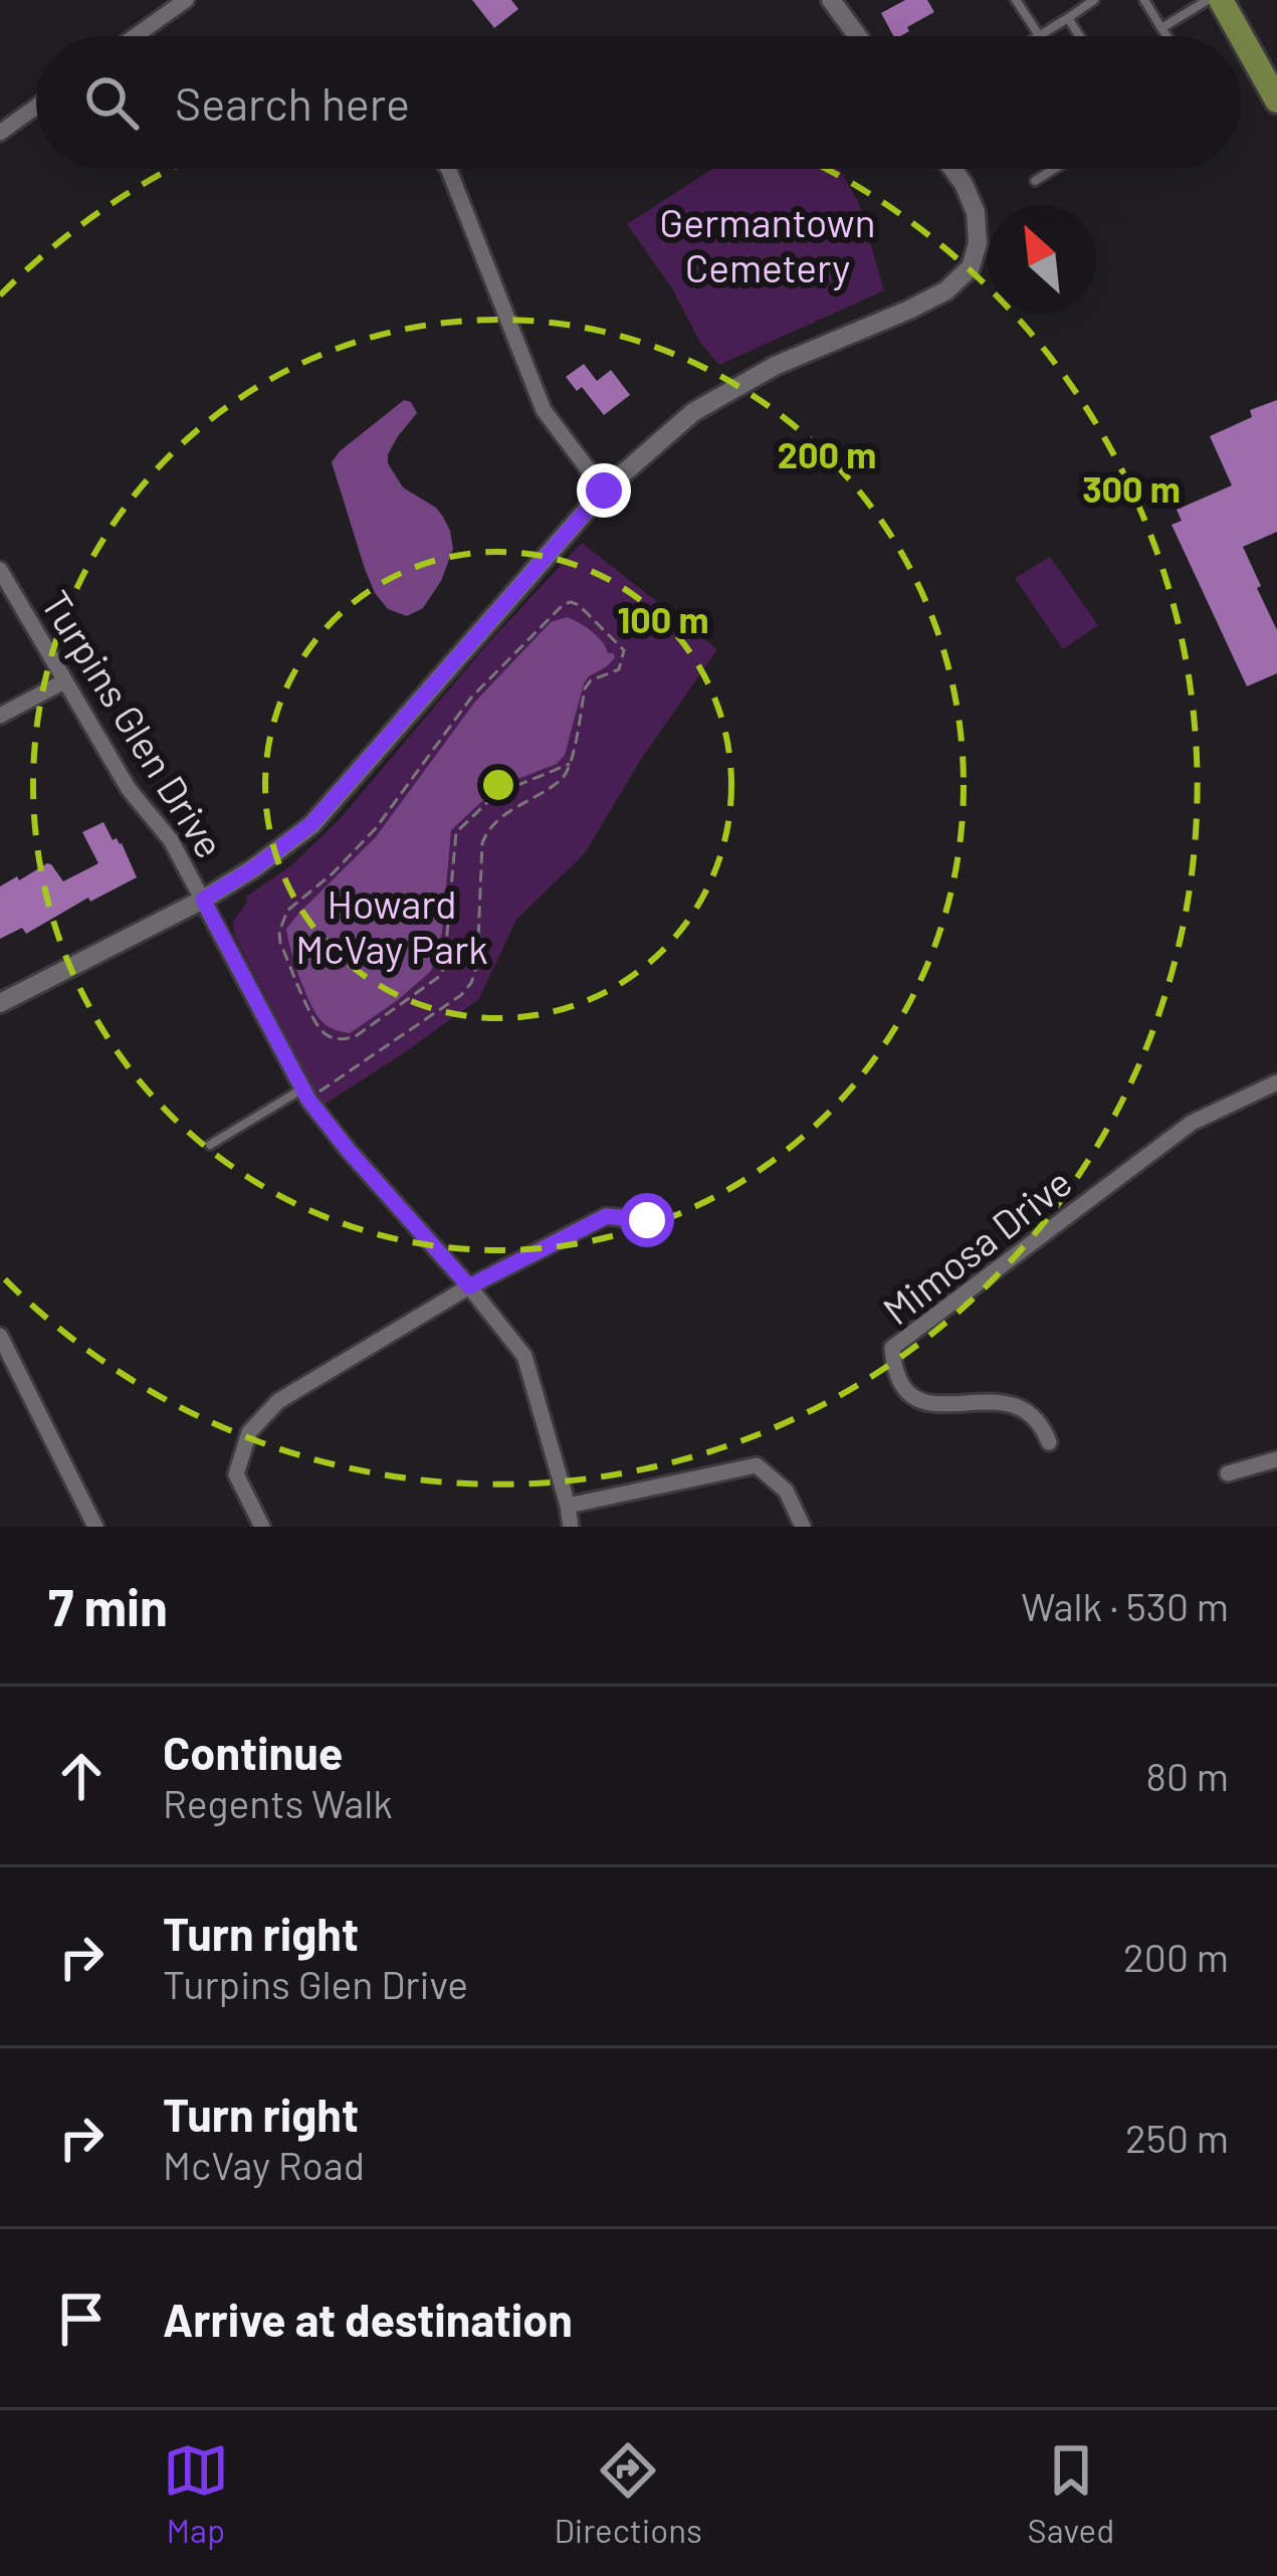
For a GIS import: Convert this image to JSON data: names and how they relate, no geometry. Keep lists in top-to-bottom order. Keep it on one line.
{"streets":{"street":["Turpins Glen Drive","Mimosa Drive"]},"parks":["Germantown Cemetery","Howard McVay Park"],"north":"top left","page":{"search":"Search here","heading":["7 min","Walk · 530 m"],"list":[["Continue","Regents Walk","80 m"],["Turn right","Turpins Glen Drive","200 m"],["Turn right","McVay Road","250 m"],"Arrive at destination"],"nav":["Map","Directions","Saved"]},"rings":["200 m","300 m","100 m"]}
